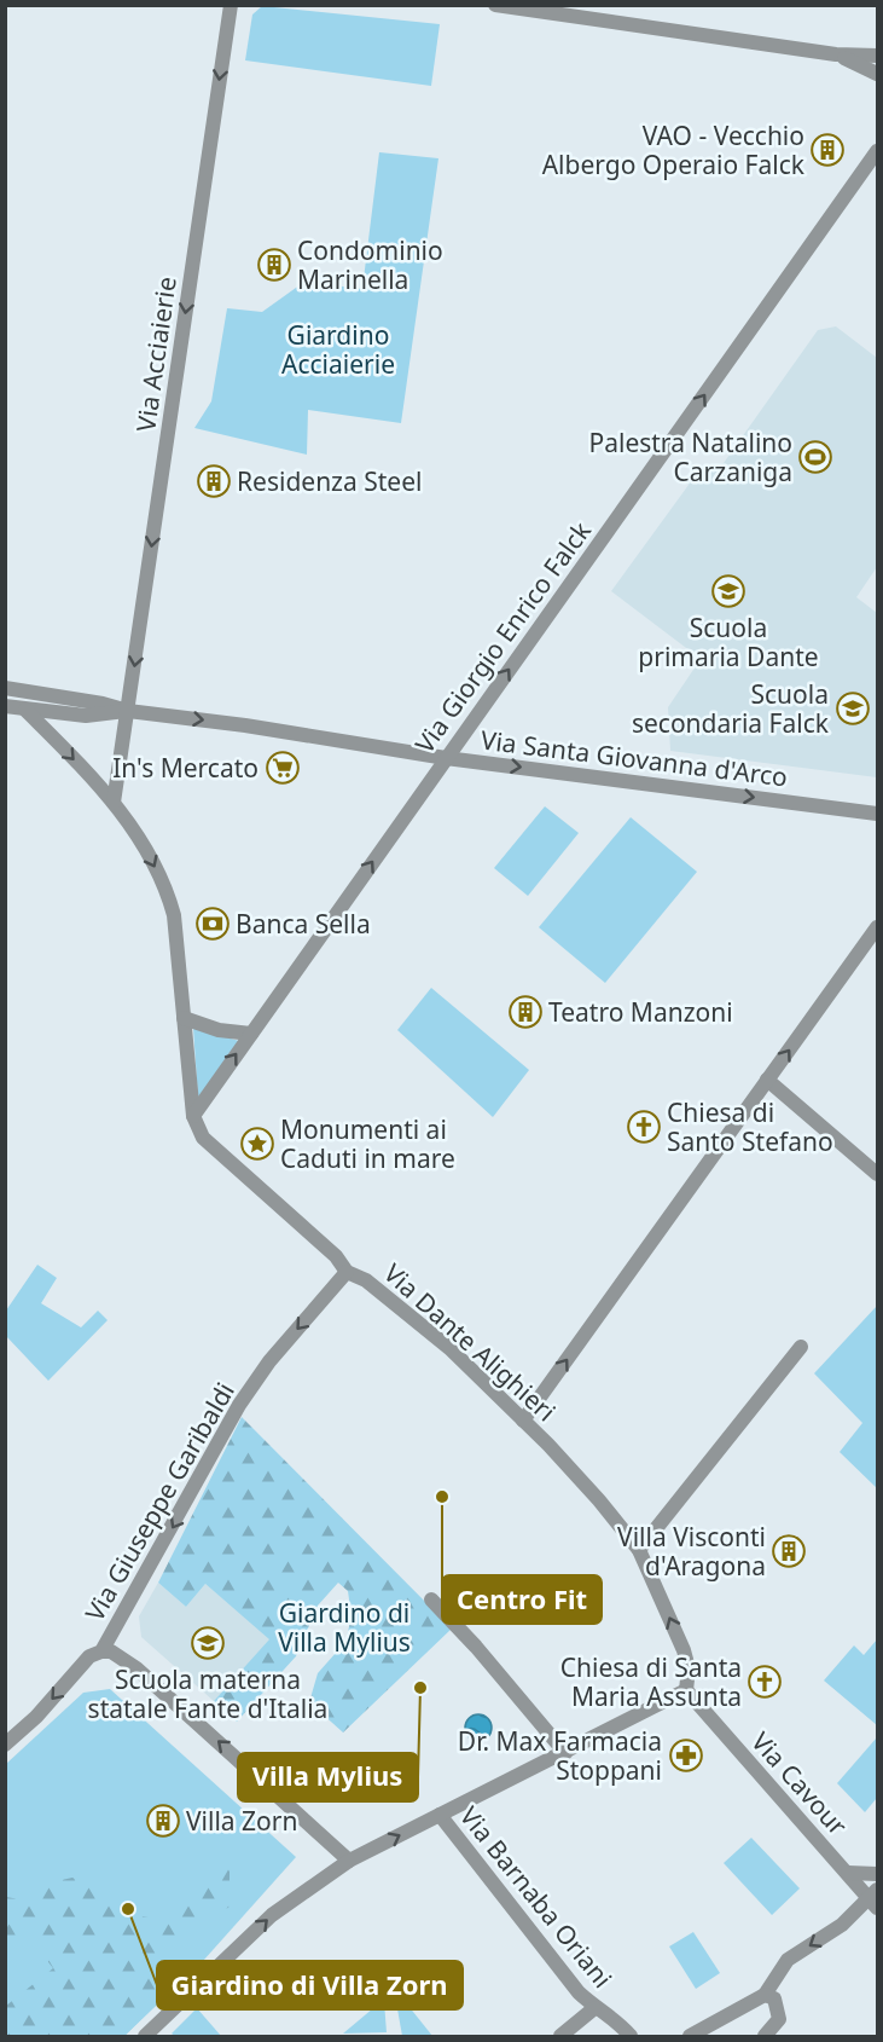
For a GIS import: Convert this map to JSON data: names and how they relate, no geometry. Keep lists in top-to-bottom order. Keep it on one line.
{"streets":{"street":["Via Acciaierie","Via Giorgio Enrico Falck","Via Santa Giovanna d'Arco","Via Dante Alighieri","Via Giuseppe Garibaldi","Via Cavour","Via Barnaba Oriani"]},"crossings":[["Via Acciaierie","Via Santa Giovanna d'Arco"],["Via Acciaierie","Via Dante Alighieri"],["Via Giorgio Enrico Falck","Via Santa Giovanna d'Arco"],["Via Giorgio Enrico Falck","Via Dante Alighieri"],["Via Dante Alighieri","Via Giuseppe Garibaldi"],["Via Dante Alighieri","Via Cavour"]],"one_way":["Via Acciaierie","Via Giorgio Enrico Falck","Via Santa Giovanna d'Arco","Via Giuseppe Garibaldi"],"parks":["Giardino Acciaierie","Giardino di Villa Mylius"],"places":{"building":["VAO - Vecchio Albergo Operaio Falck","Condominio Marinella","Residenza Steel","Teatro Manzoni","Villa Visconti d'Aragona","Villa Zorn"],"sports":["Palestra Natalino Carzaniga"],"school or university":["Scuola primaria Dante","Scuola secondaria Falck","Scuola materna statale Fante d'Italia"],"supermarket":["In's Mercato"],"bank":["Banca Sella"],"church":["Chiesa di Santo Stefano","Chiesa di Santa Maria Assunta"],"place":["Monumenti ai Caduti in mare"],"other":["Centro Fit","Villa Mylius","Giardino di Villa Zorn"],"pharmacy":["Dr. Max Farmacia Stoppani"]}}
